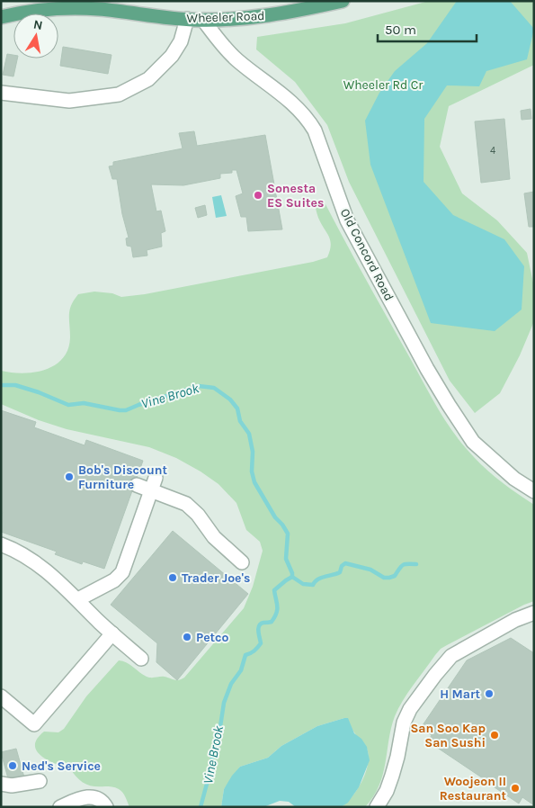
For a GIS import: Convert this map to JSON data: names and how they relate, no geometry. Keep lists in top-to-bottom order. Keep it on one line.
{"streets":{"main road":["Wheeler Road"],"street":["Old Concord Road"]},"crossings":[["Wheeler Road","Old Concord Road"]],"water":["Vine Brook"],"parks":["Wheeler Rd Cr"],"places":["Sonesta ES Suites","Bob's Discount Furniture","Trader Joe's","Petco","H Mart","San Soo Kap San Sushi","Ned's Service","Woojeon II Restaurant"],"house_numbers":["4"],"scale_bar":"50 m","north":"top"}
